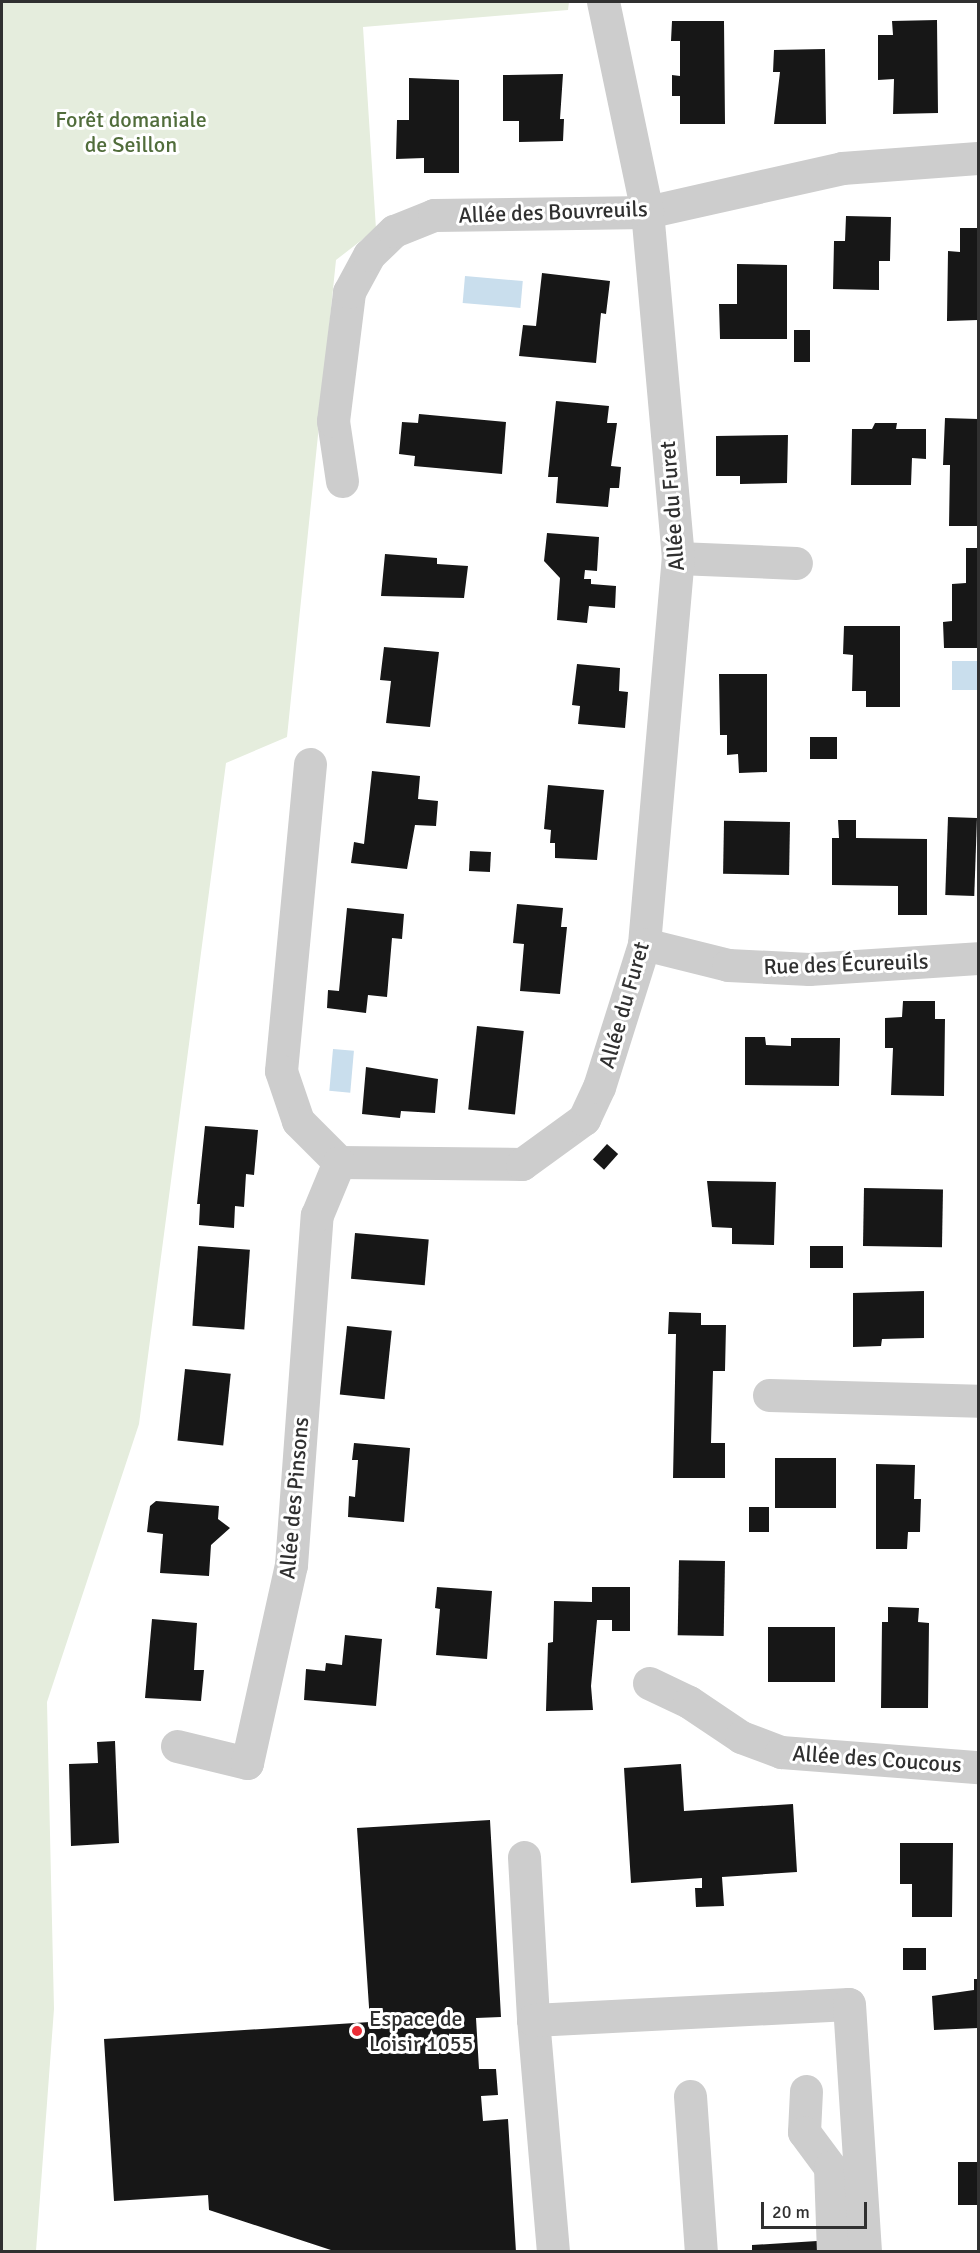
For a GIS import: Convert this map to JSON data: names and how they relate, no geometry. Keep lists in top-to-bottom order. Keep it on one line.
{"streets":{"street":["Allée des Bouvreuils","Allée du Furet","Rue des Écureuils","Allée des Pinsons","Allée des Coucous"]},"crossings":[["Allée des Bouvreuils","Allée du Furet"],["Allée du Furet","Rue des Écureuils"],["Allée du Furet","Allée des Pinsons"]],"parks":["Forêt domaniale de Seillon"],"places":["Espace de Loisir 1055"],"scale_bar":"20 m"}
